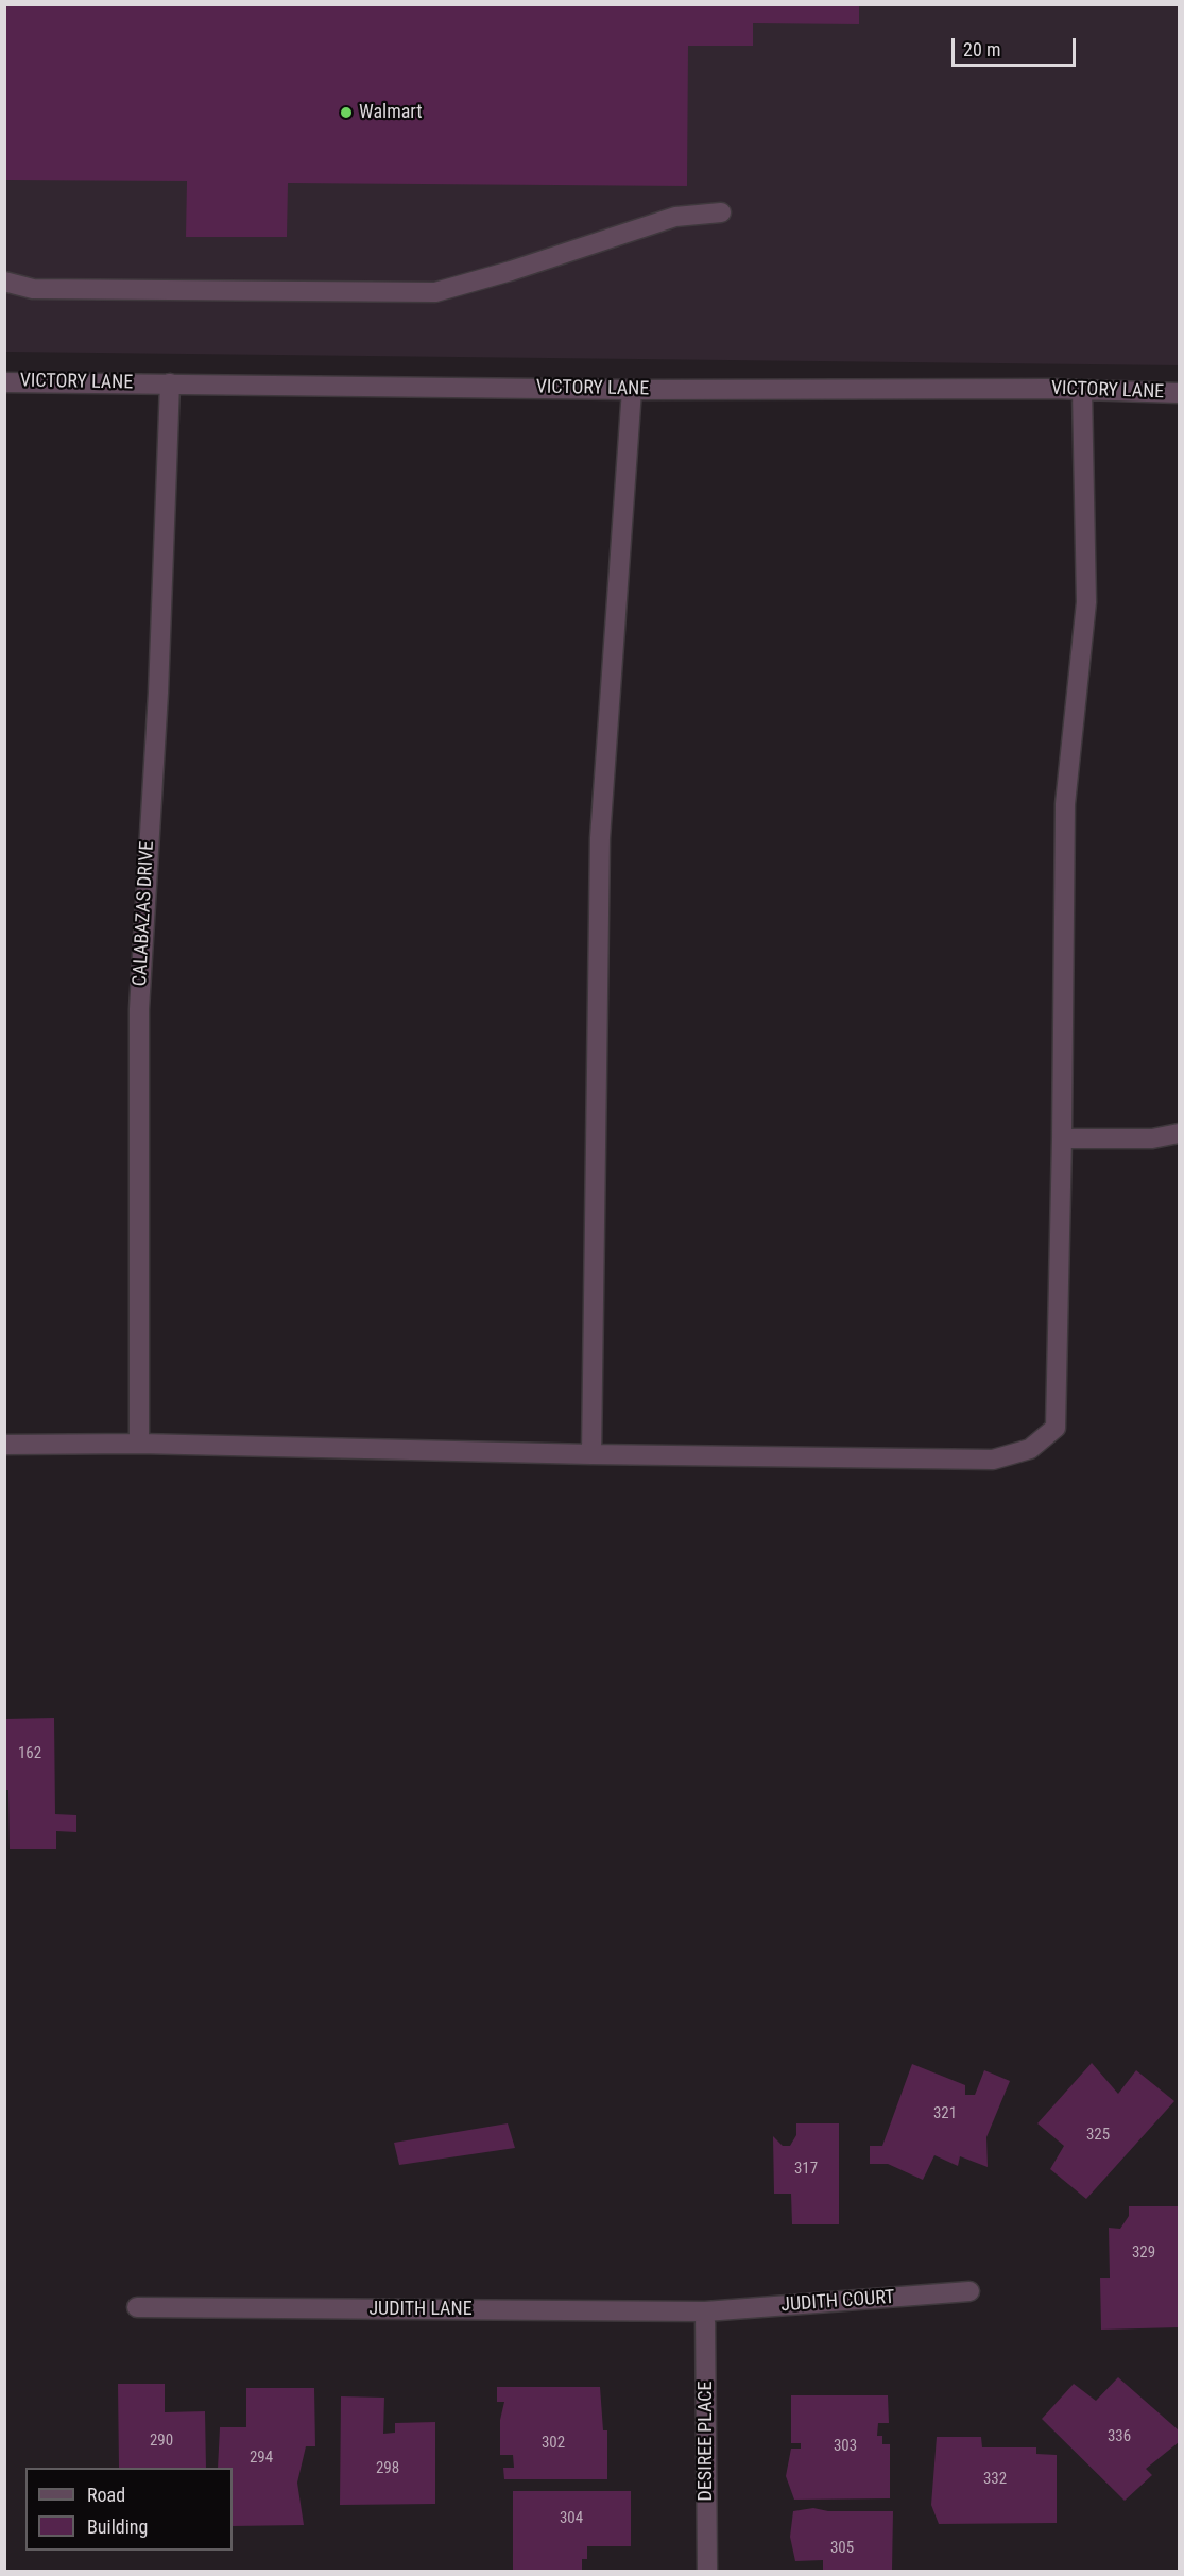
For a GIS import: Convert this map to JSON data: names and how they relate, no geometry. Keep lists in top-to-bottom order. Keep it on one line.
{"streets":{"street":["VICTORY LANE","CALABAZAS DRIVE","JUDITH COURT","JUDITH LANE","DESIREE PLACE"]},"crossings":[["VICTORY LANE","CALABAZAS DRIVE"],["JUDITH COURT","JUDITH LANE"],["JUDITH COURT","DESIREE PLACE"],["JUDITH LANE","DESIREE PLACE"]],"places":["Walmart"],"house_numbers":["162","321","325","317","329","336","290","302","303","294","298","332","304","305"],"legend":["Road","Building"],"scale_bar":"20 m"}
